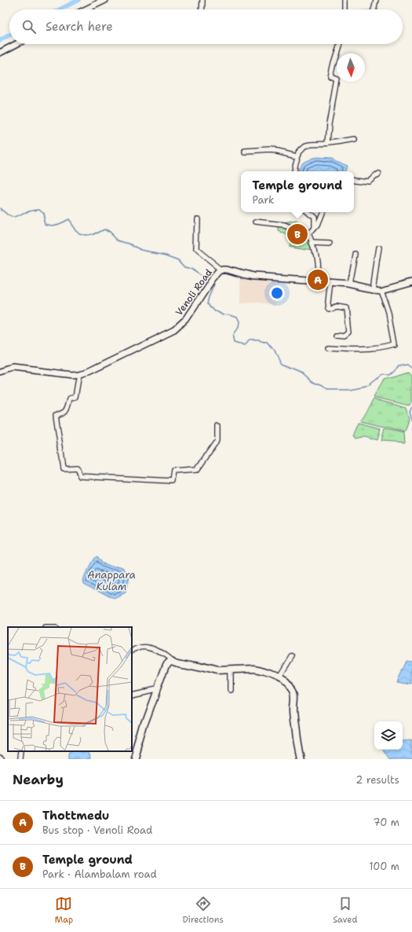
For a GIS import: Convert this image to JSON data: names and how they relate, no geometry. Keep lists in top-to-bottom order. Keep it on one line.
{"streets":{"street":["Venoli Road"]},"water":["Anappara Kulam"],"north":"bottom","page":{"search":"Search here","popup":["Temple ground","Park"],"pins":["B","A"],"heading":["Nearby","2 results"],"list":[{"mark":"A","name":"Thottmedu","note":"Bus stop · Venoli Road","value":"70 m"},{"mark":"B","name":"Temple ground","note":"Park · Alambalam road","value":"100 m"}],"nav":["Map","Directions","Saved"]}}
